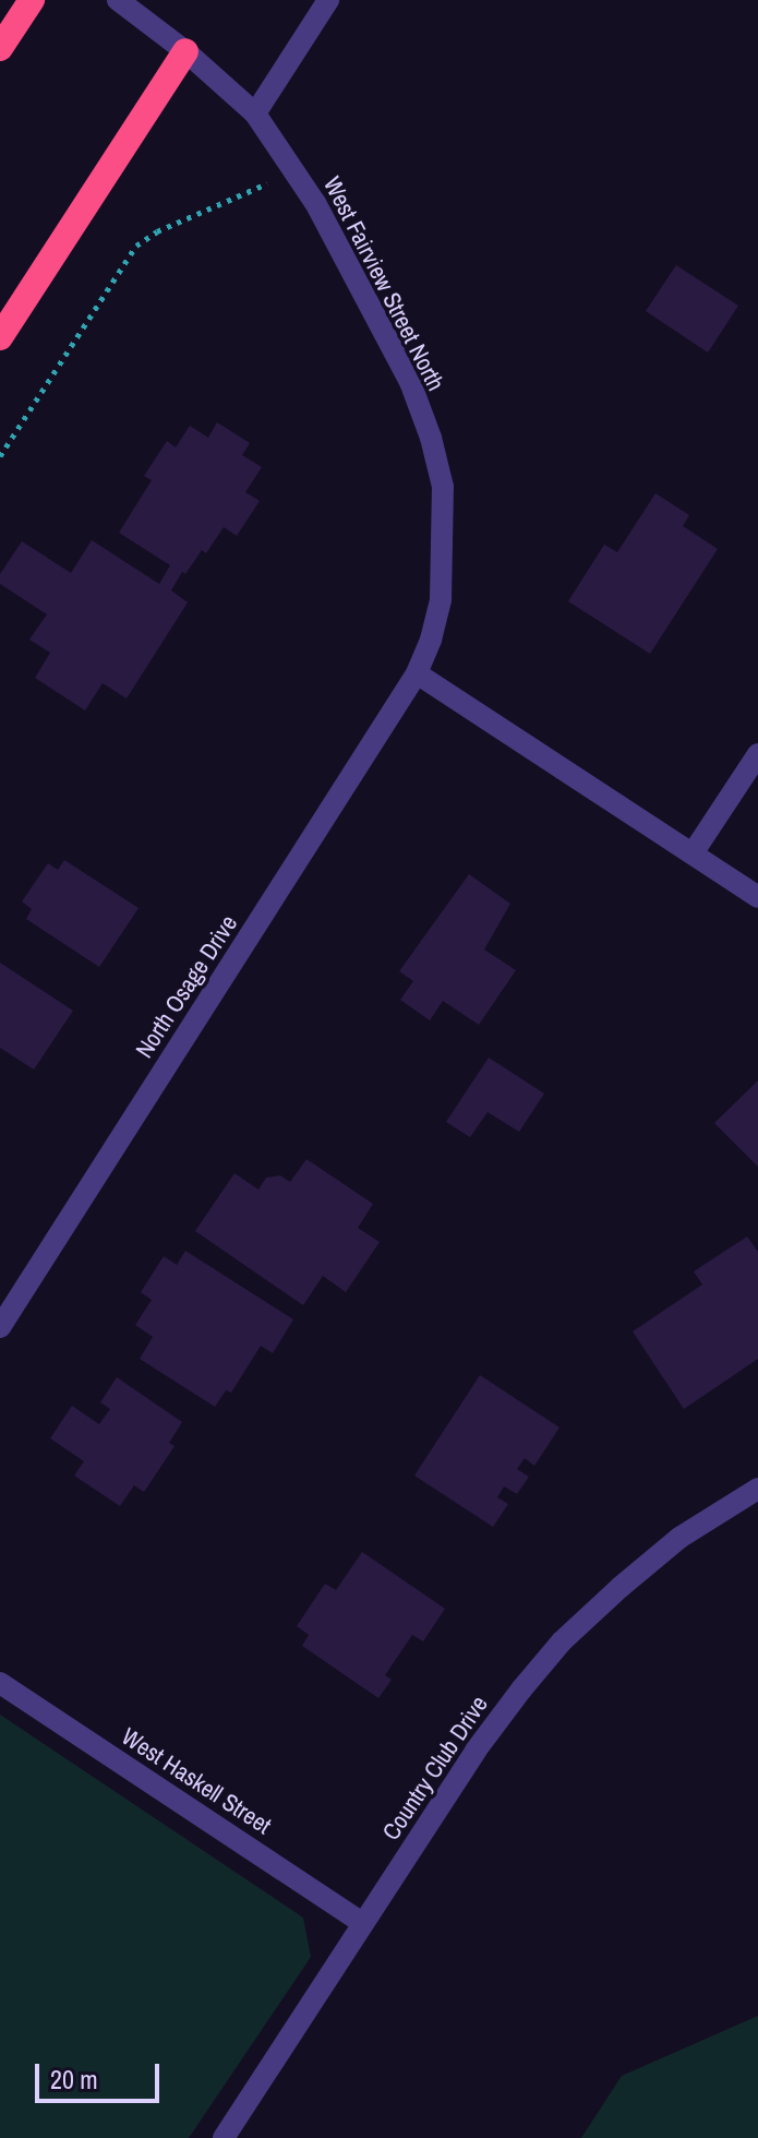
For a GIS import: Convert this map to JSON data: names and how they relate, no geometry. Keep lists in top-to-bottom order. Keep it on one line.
{"streets":{"street":["West Fairview Street North","North Osage Drive","Country Club Drive","West Haskell Street"]},"crossings":[["West Fairview Street North","North Osage Drive"],["Country Club Drive","West Haskell Street"]],"scale_bar":"20 m"}
